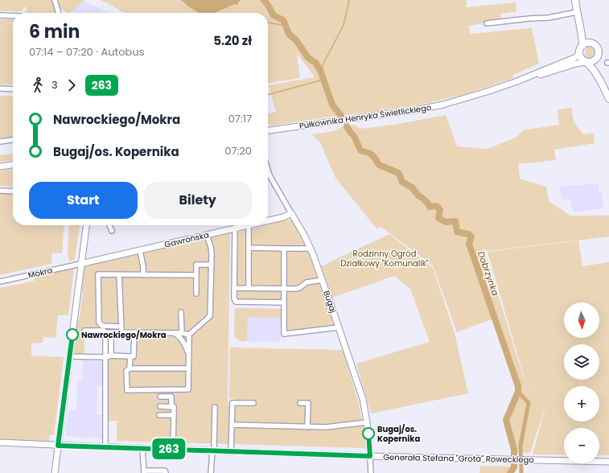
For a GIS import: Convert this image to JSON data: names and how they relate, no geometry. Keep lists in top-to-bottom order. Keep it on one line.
{"streets":{"street":["Pułkownika Henryka Świetlickiego","Gawrońska","Mokra","Bugaj","Generała Stefana \"Grota\" Roweckiego"]},"crossings":[["Gawrońska","Mokra"],["Gawrońska","Bugaj"],["Bugaj","Generała Stefana \"Grota\" Roweckiego"]],"water":["Dobrzynka"],"parks":["Rodzinny Ogród Działkowy \"Komunalik\""],"places":["Nawrockiego/Mokra","Bugaj/os. Kopernika"],"lines":["bus line 263"],"north":"bottom","page":{"on_map":"263","heading":["6 min","07:14 – 07:20 · Autobus","5.20 zł"],"legs":["3","263"],"list":[{"name":"Nawrockiego/Mokra","value":"07:17"},{"name":"Bugaj/os. Kopernika","value":"07:20"}],"buttons":["Start","Bilety"],"map_buttons":["+","−"]}}
